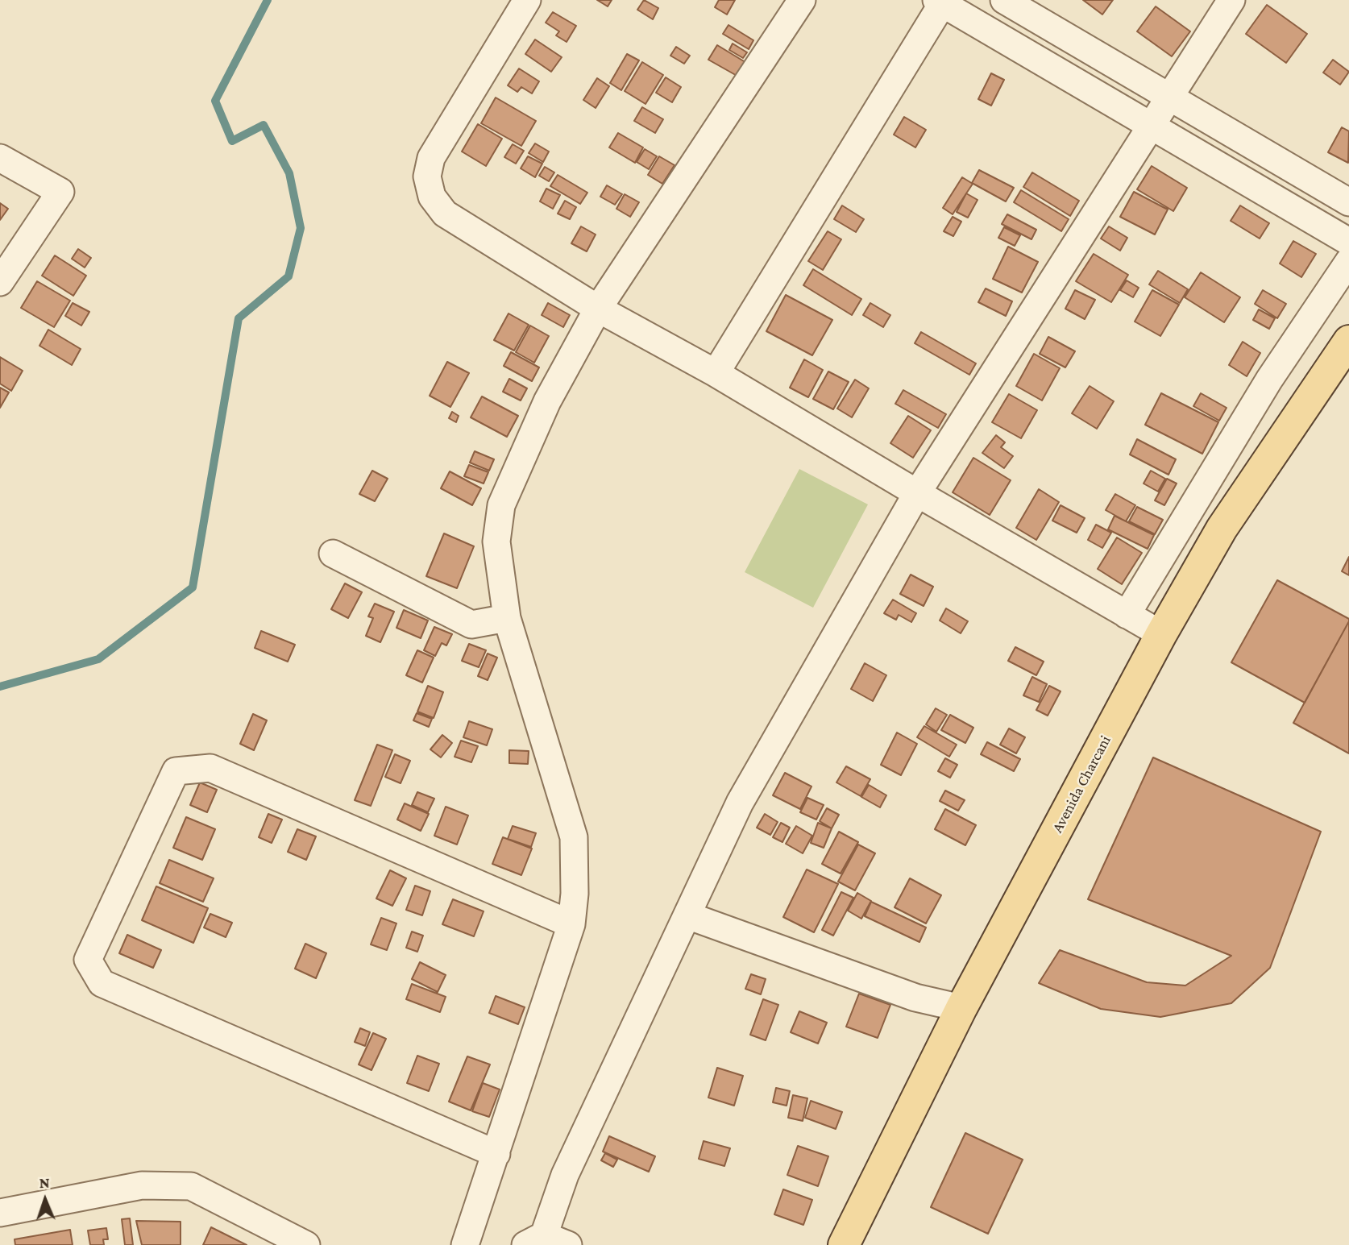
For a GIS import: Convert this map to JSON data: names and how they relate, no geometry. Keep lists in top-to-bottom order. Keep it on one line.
{"streets":{"main road":["Avenida Charcani"]},"north":"top"}
